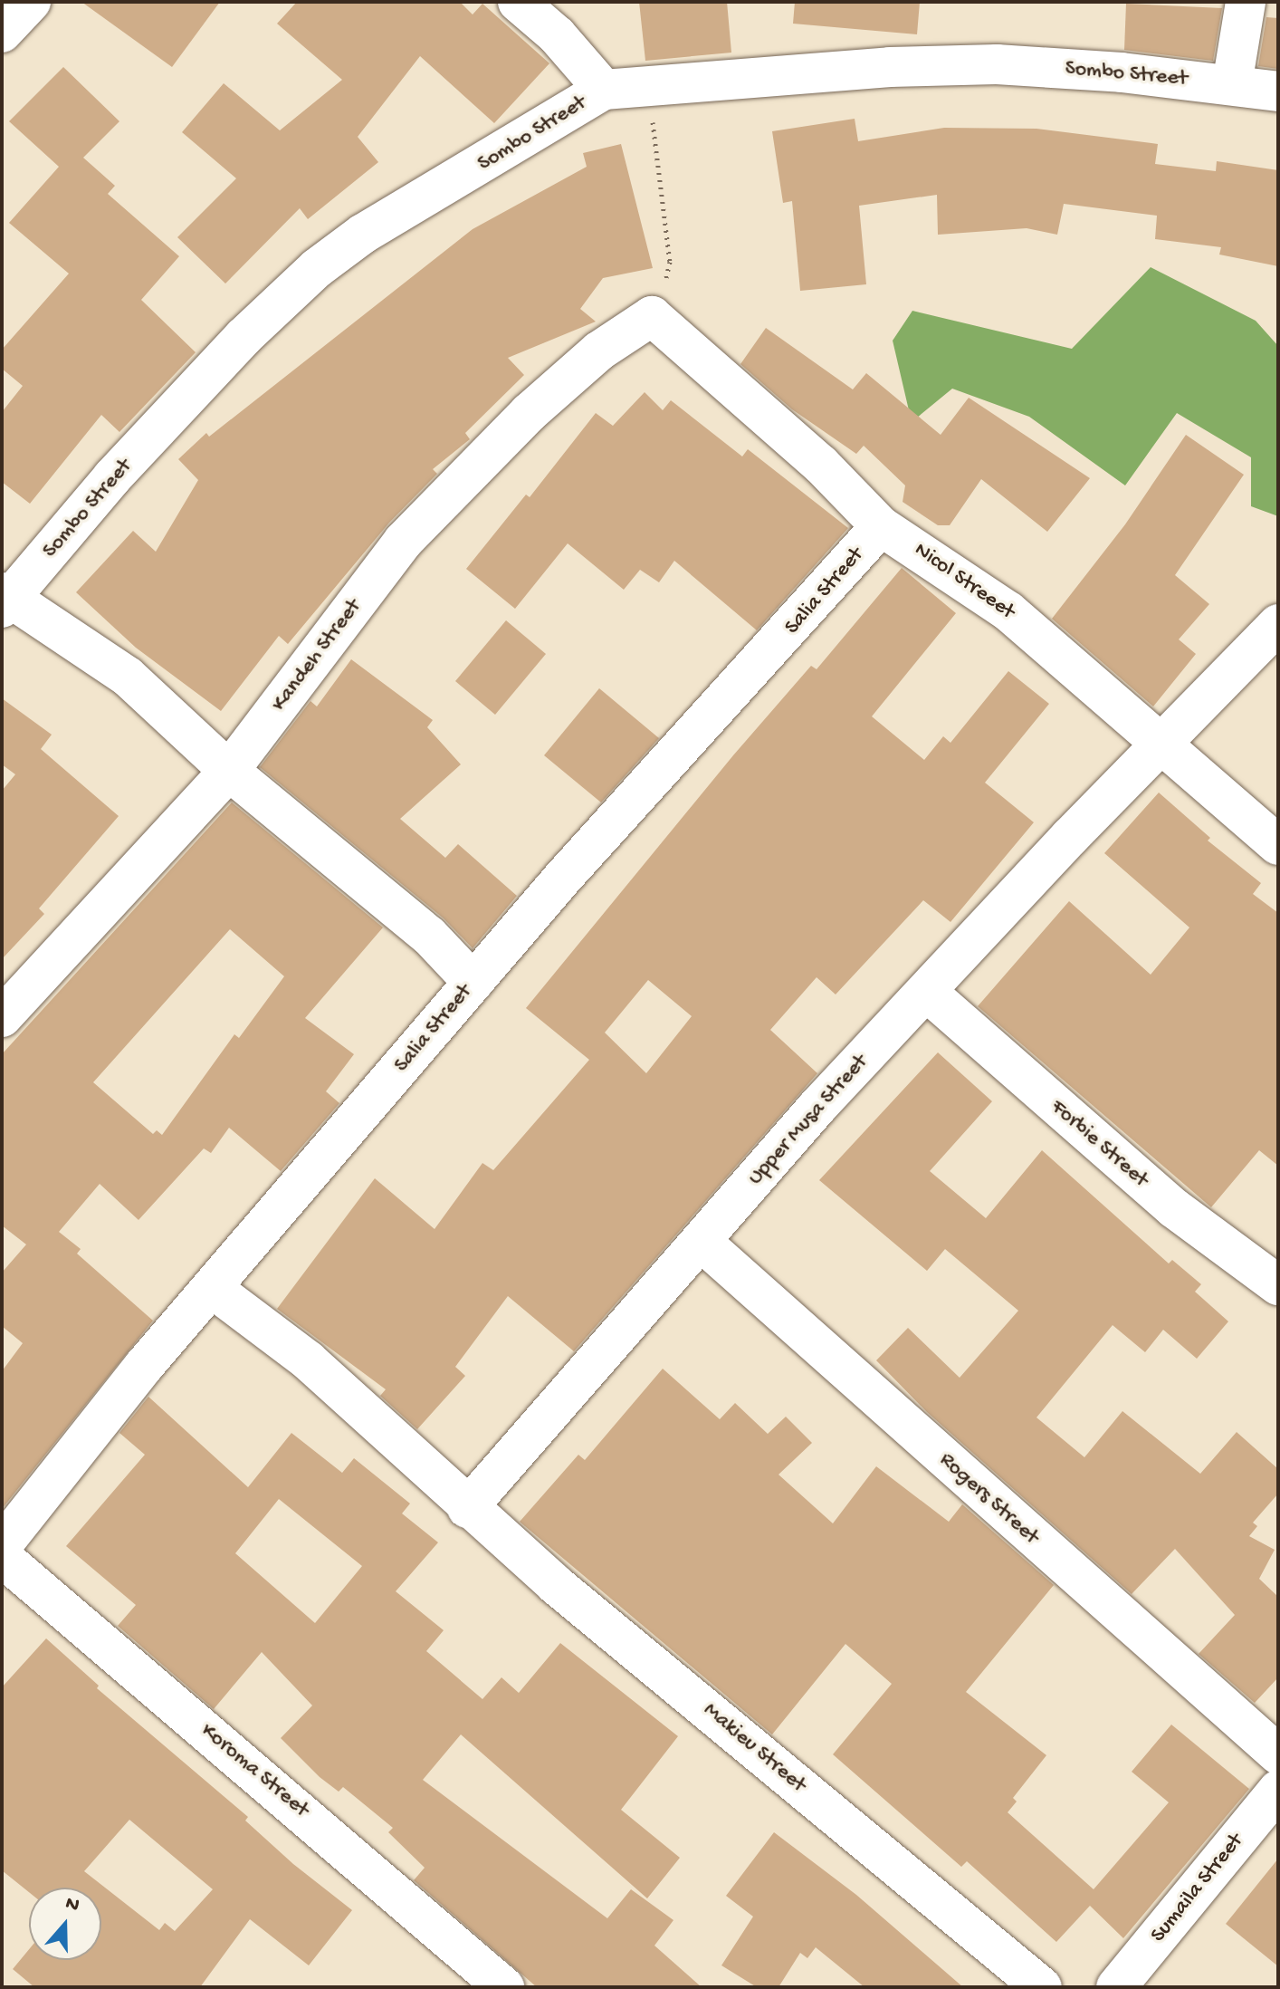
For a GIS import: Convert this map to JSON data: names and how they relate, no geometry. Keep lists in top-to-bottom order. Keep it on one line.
{"streets":{"street":["Sombo Street","Nicol Streeet","Salia Street","Kandeh Street","Upper Musa Street","Forbie Street","Rogers Street","Makieu Street","Koroma Street","Sumaila Street"]},"crossings":[["Nicol Streeet","Salia Street"],["Nicol Streeet","Kandeh Street"],["Nicol Streeet","Upper Musa Street"],["Salia Street","Makieu Street"],["Upper Musa Street","Forbie Street"],["Upper Musa Street","Rogers Street"],["Upper Musa Street","Makieu Street"]],"north":"top"}
